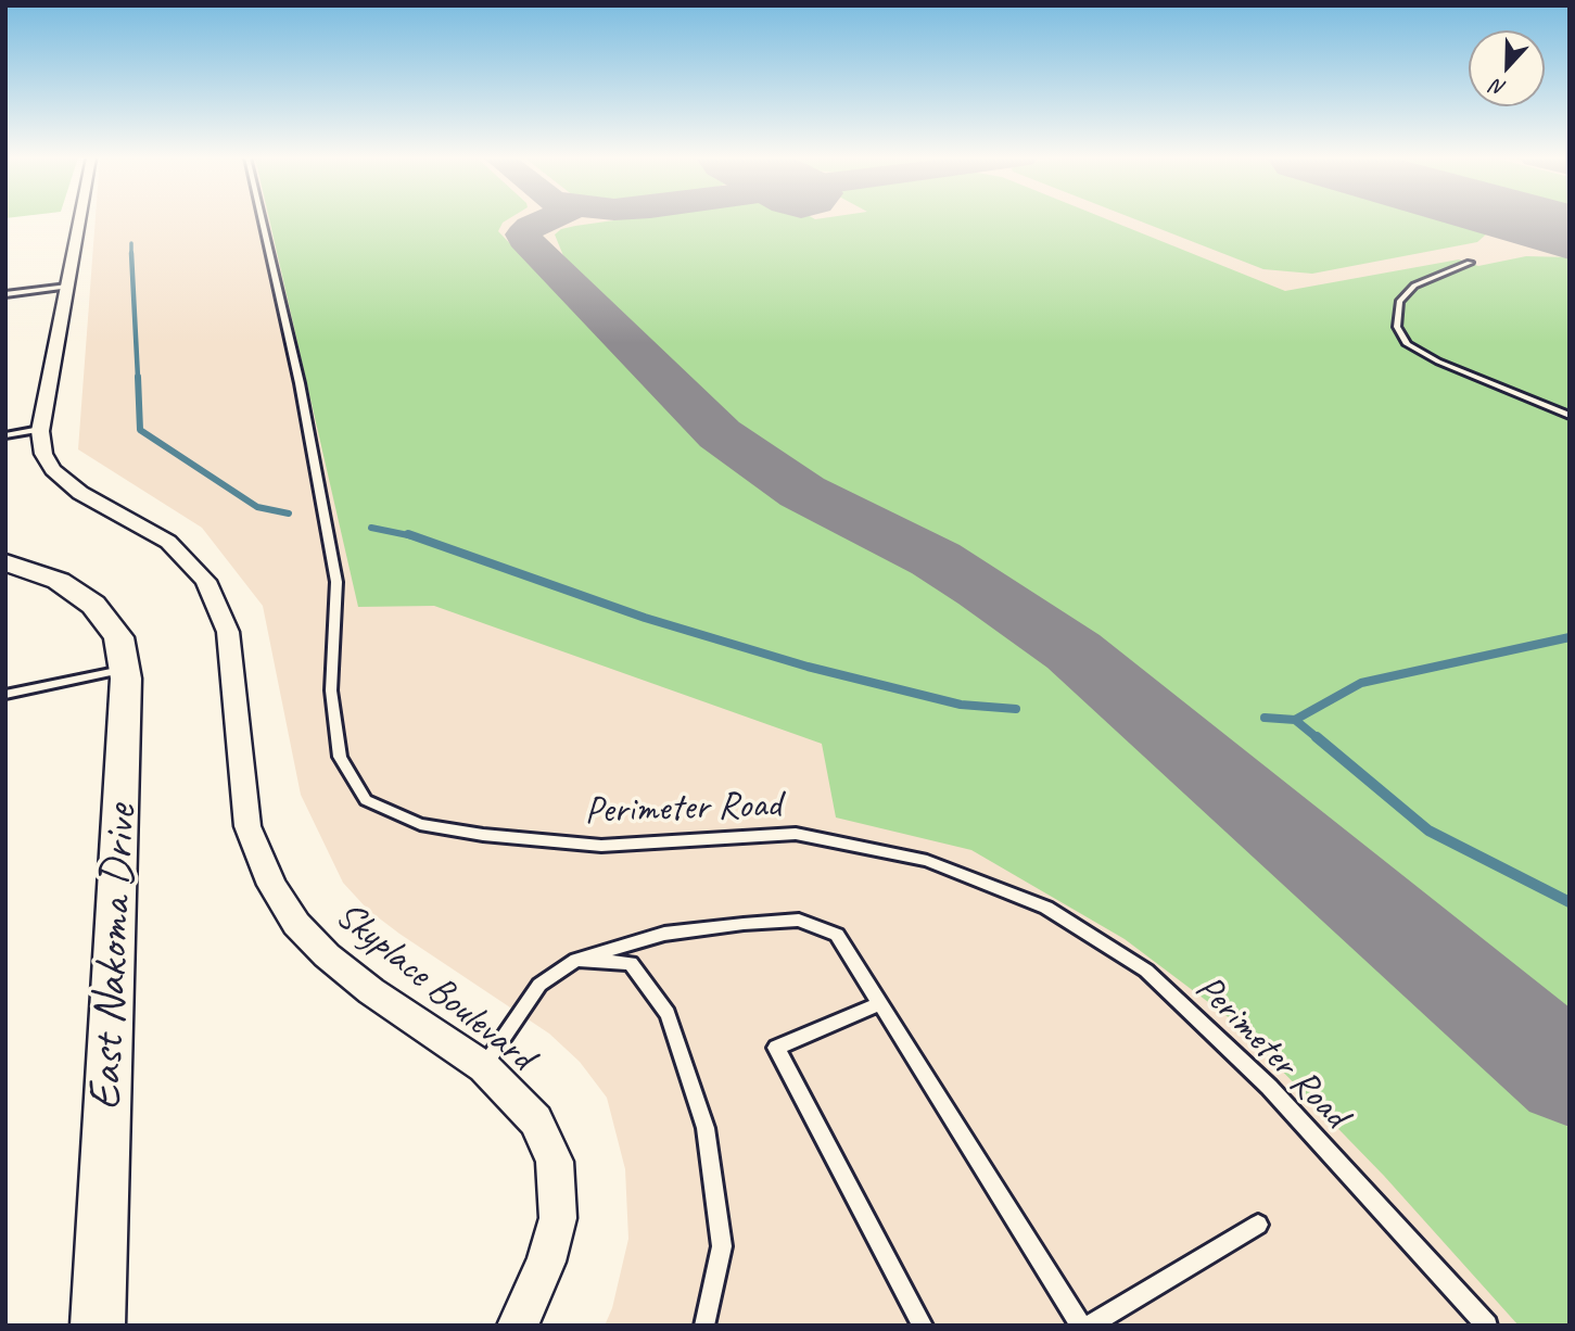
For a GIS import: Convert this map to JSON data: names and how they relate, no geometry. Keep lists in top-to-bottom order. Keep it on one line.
{"streets":{"main road":["East Nakoma Drive"],"street":["Skyplace Boulevard"],"lane":["Perimeter Road"]},"north":"bottom"}
